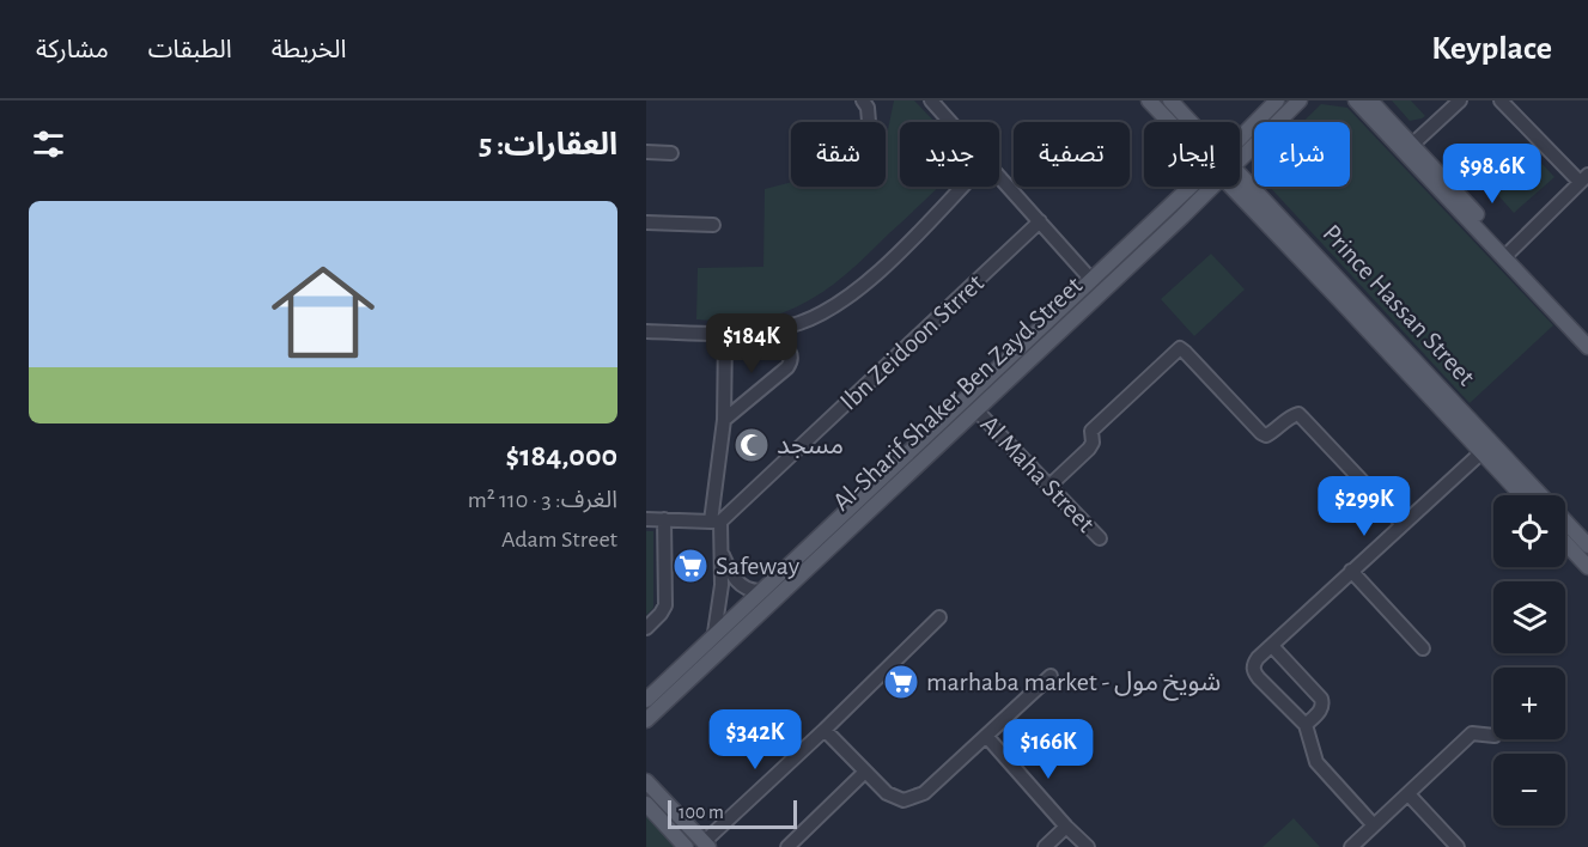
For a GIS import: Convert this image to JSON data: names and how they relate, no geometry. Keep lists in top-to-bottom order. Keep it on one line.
{"streets":{"main road":["Prince Hassan Street","Al-Sharif Shaker Ben Zayd Street"],"street":["Ibn Zeidoon Strret","Al Maha Street"]},"crossings":[["Al-Sharif Shaker Ben Zayd Street","Al Maha Street"]],"places":{"mosque":["مسجد"],"supermarket":["Safeway","marhaba market - شويخ مول"]},"scale_bar":"100 m","page":{"header":"Keyplace","nav":["الخريطة","الطبقات","مشاركة"],"heading":"العقارات: 5","chip":["شراء","إيجار","تصفية","جديد","شقة"],"price":["$98.6K","$184K","$299K","$342K","$166K"],"list":[{"name":"$184,000","note":"الغرف: 3 · 110 m² · Adam Street"}],"map_buttons":["+","−"],"scale":"100 m"}}
